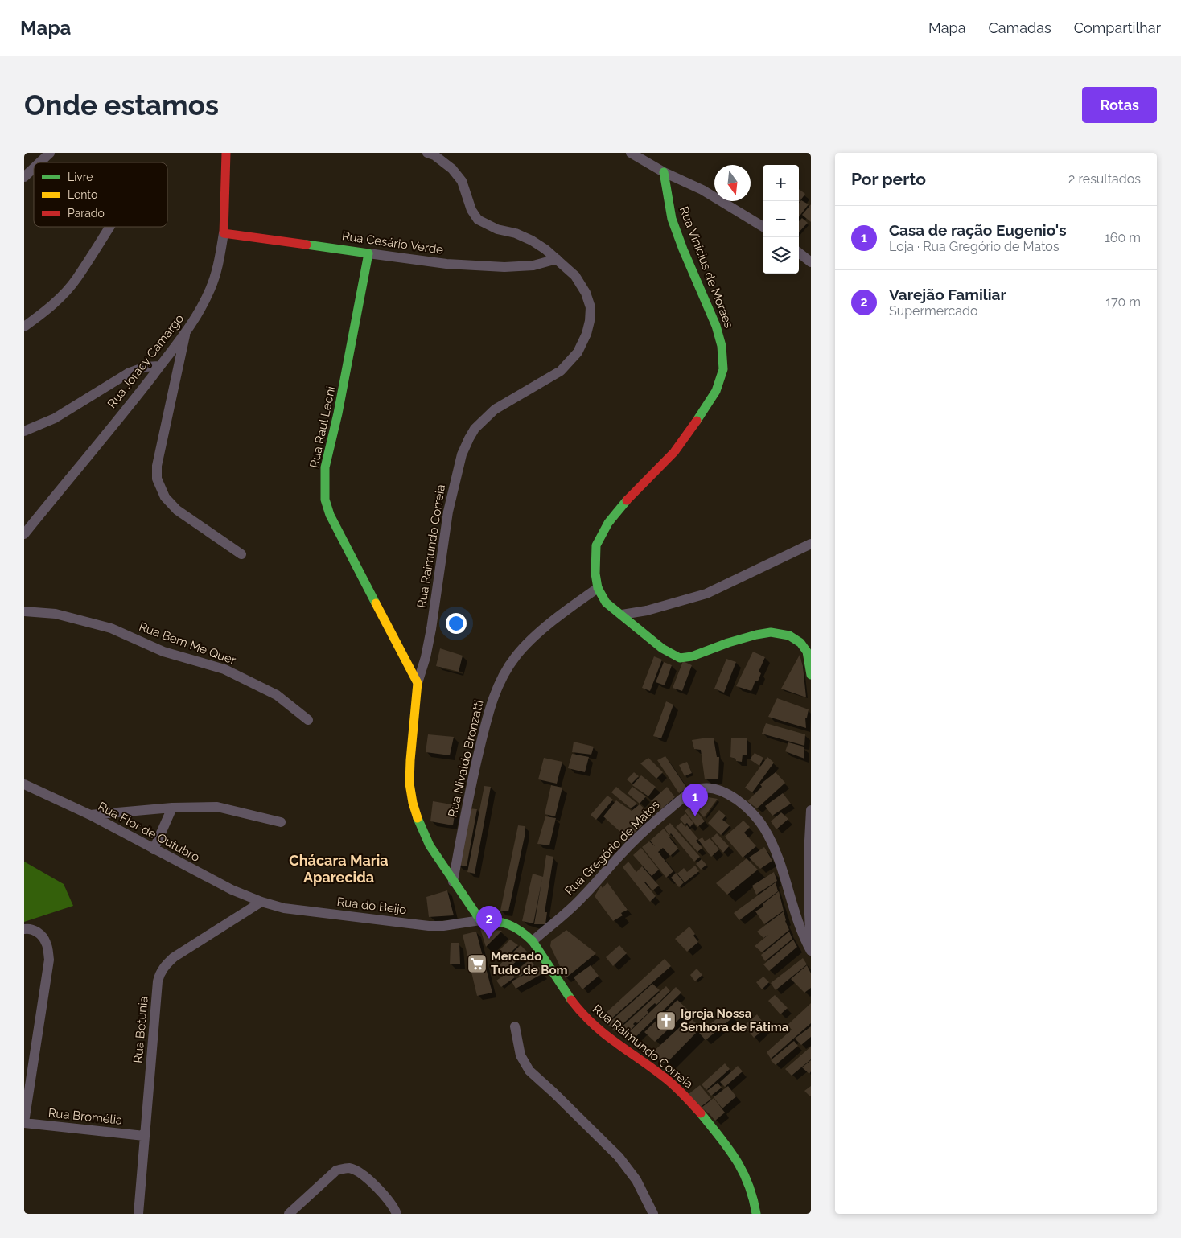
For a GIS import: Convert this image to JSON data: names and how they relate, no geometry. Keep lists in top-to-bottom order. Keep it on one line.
{"streets":{"street":["Rua Cesário Verde","Rua Vinícius de Moraes","Rua Joracy Camargo","Rua Raul Leoni","Rua Raimundo Correia","Rua Bem Me Quer","Rua Nivaldo Bronzatti","Rua Flor de Outubro","Rua Gregório de Matos","Rua do Beijo","Rua Betunia","Rua Bromélia"]},"crossings":[["Rua Cesário Verde","Rua Joracy Camargo"],["Rua Cesário Verde","Rua Raul Leoni"],["Rua Cesário Verde","Rua Raimundo Correia"],["Rua Vinícius de Moraes","Rua Nivaldo Bronzatti"],["Rua Raul Leoni","Rua Raimundo Correia"],["Rua Raimundo Correia","Rua Nivaldo Bronzatti"],["Rua Raimundo Correia","Rua Gregório de Matos"],["Rua Raimundo Correia","Rua do Beijo"],["Rua Flor de Outubro","Rua do Beijo"],["Rua Flor de Outubro","Rua Betunia"],["Rua do Beijo","Rua Betunia"],["Rua Betunia","Rua Bromélia"]],"districts":["Chácara Maria Aparecida"],"places":{"supermarket":["Mercado Tudo de Bom"],"church":["Igreja Nossa Senhora de Fátima"]},"legend":["Livre","Lento","Parado"],"north":"bottom","page":{"header":"Mapa","nav":["Mapa","Camadas","Compartilhar"],"buttons":"Rotas","title":"Onde estamos","heading":["Por perto","2 resultados"],"map_buttons":["+","−"],"list":[{"mark":"1","name":"Casa de ração Eugenio's","note":"Loja · Rua Gregório de Matos","value":"160 m"},{"mark":"2","name":"Varejão Familiar","note":"Supermercado","value":"170 m"}],"pins":["1","2"]}}
